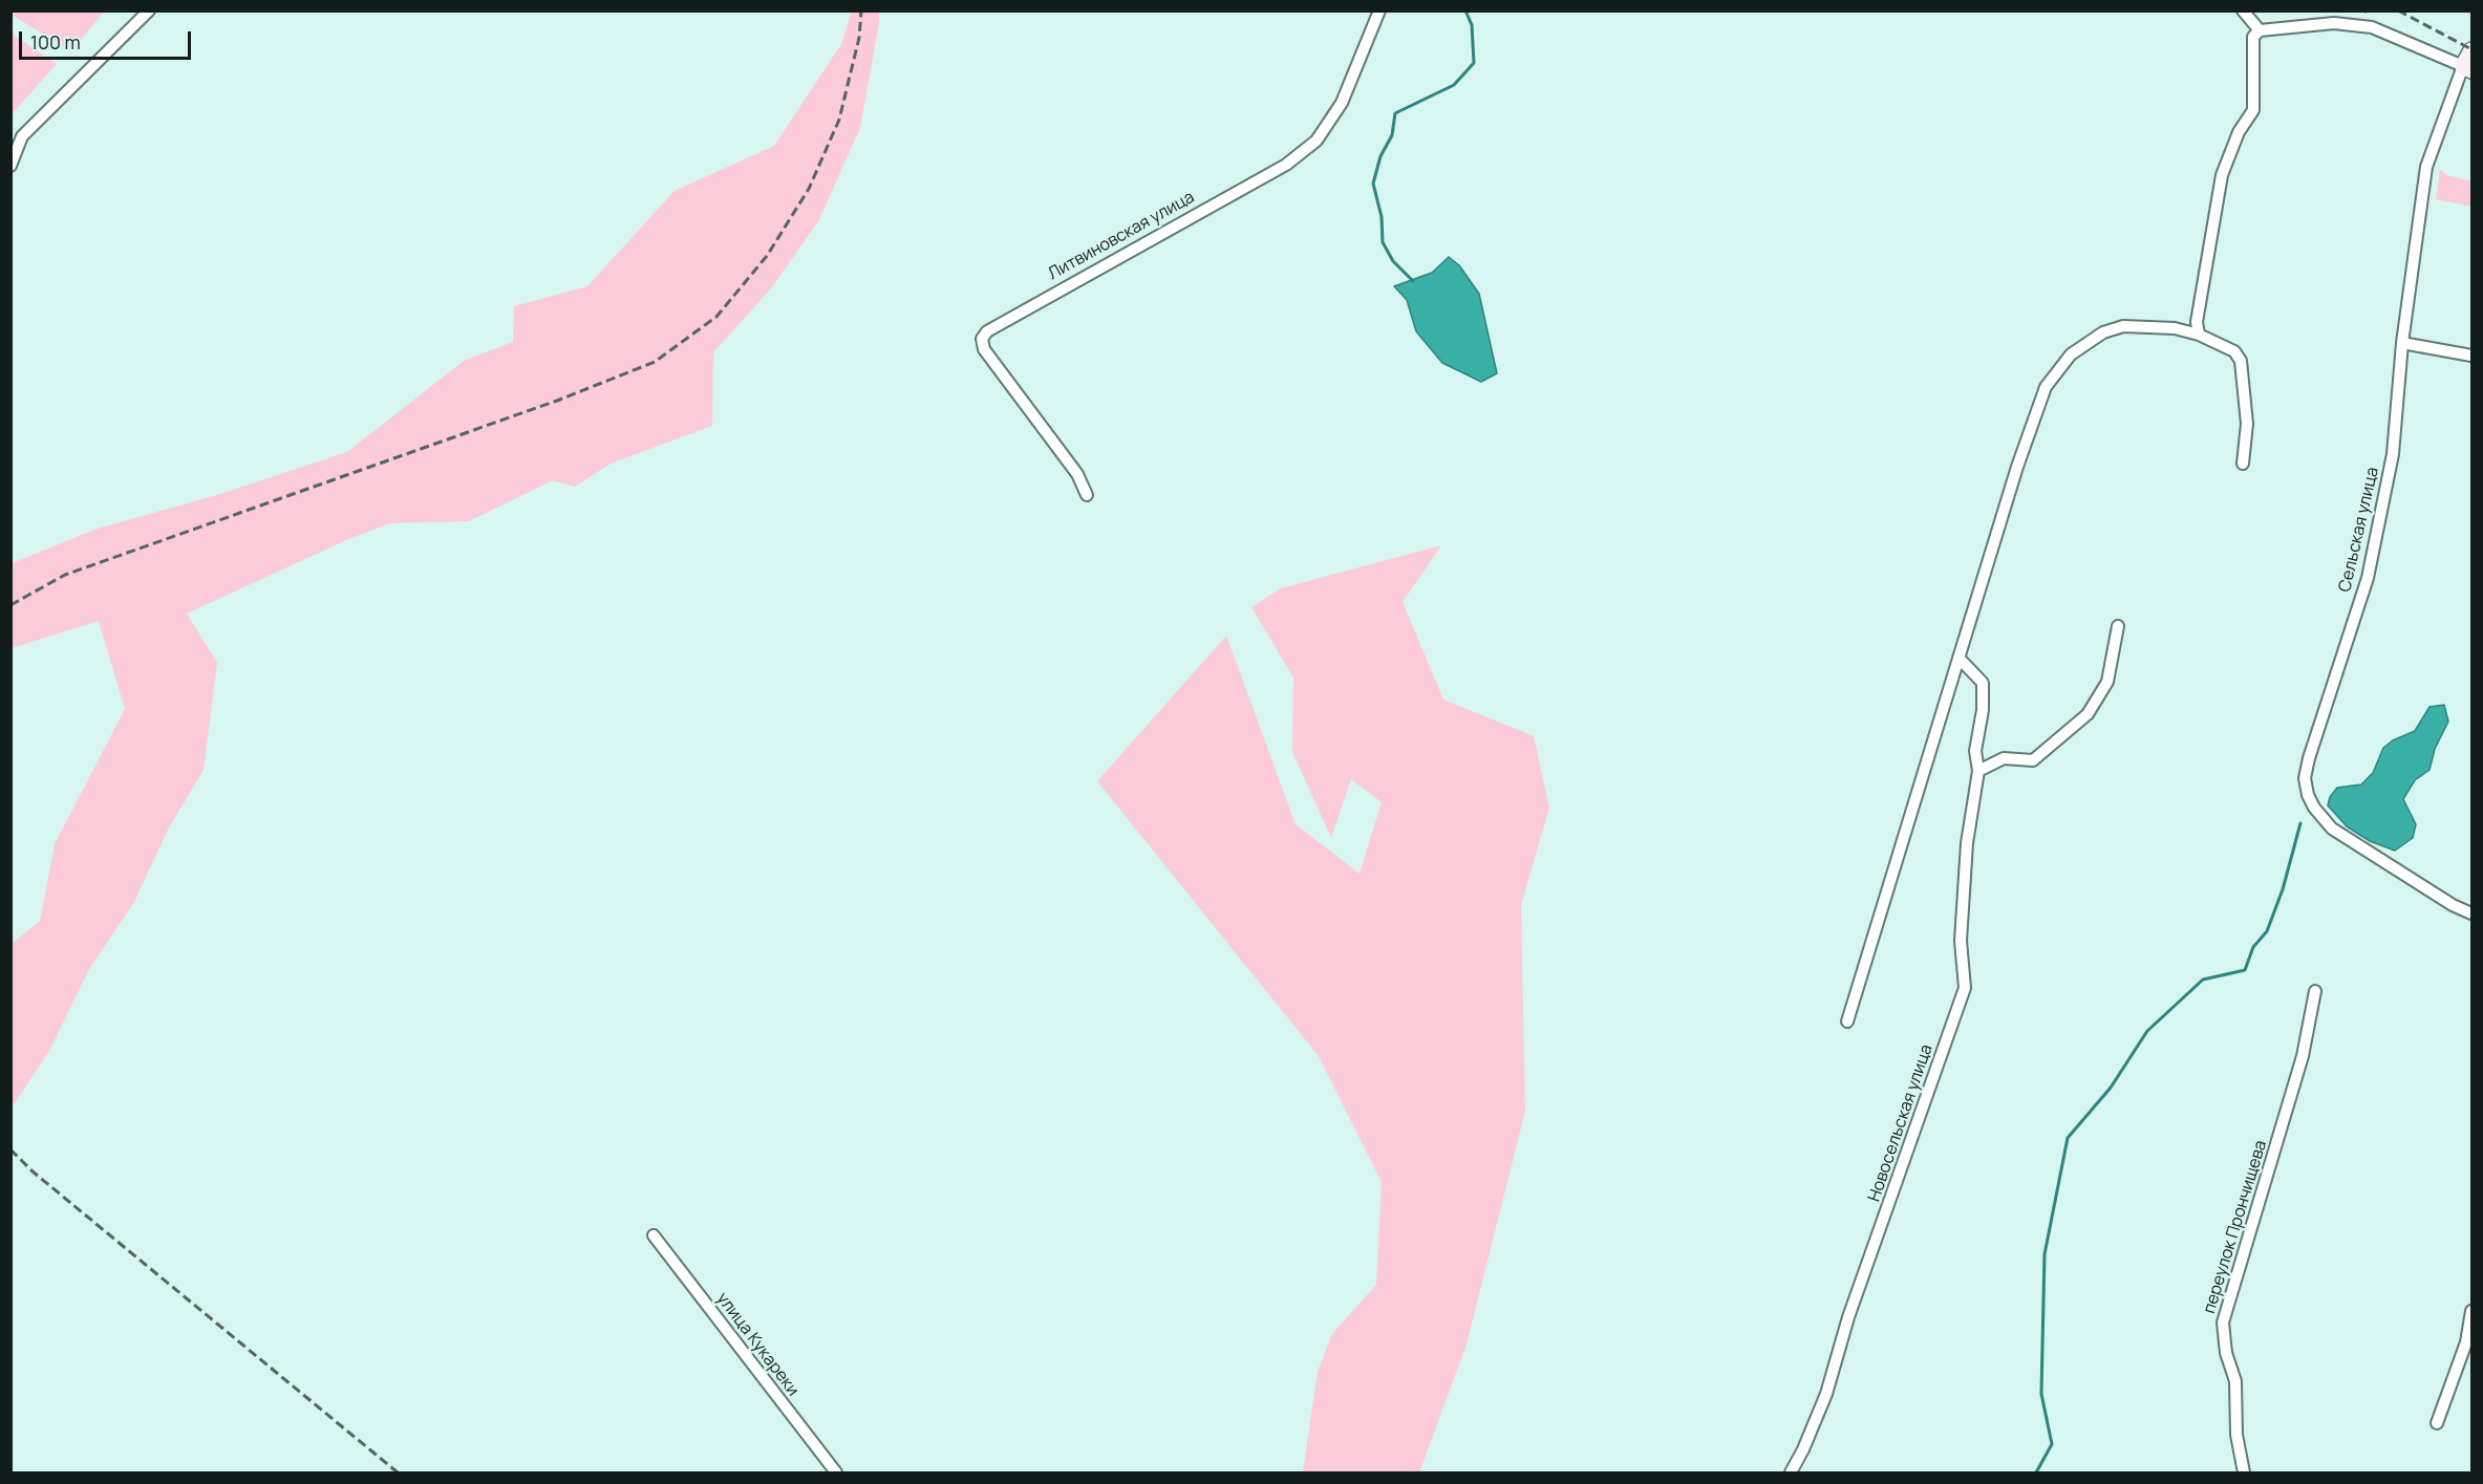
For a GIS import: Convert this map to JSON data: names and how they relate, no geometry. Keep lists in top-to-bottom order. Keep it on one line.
{"streets":{"street":["Литвиновская улица","Сельская улица","Новосельская улица","переулок Прончищева","улица Кукареки"]},"scale_bar":"100 m"}
